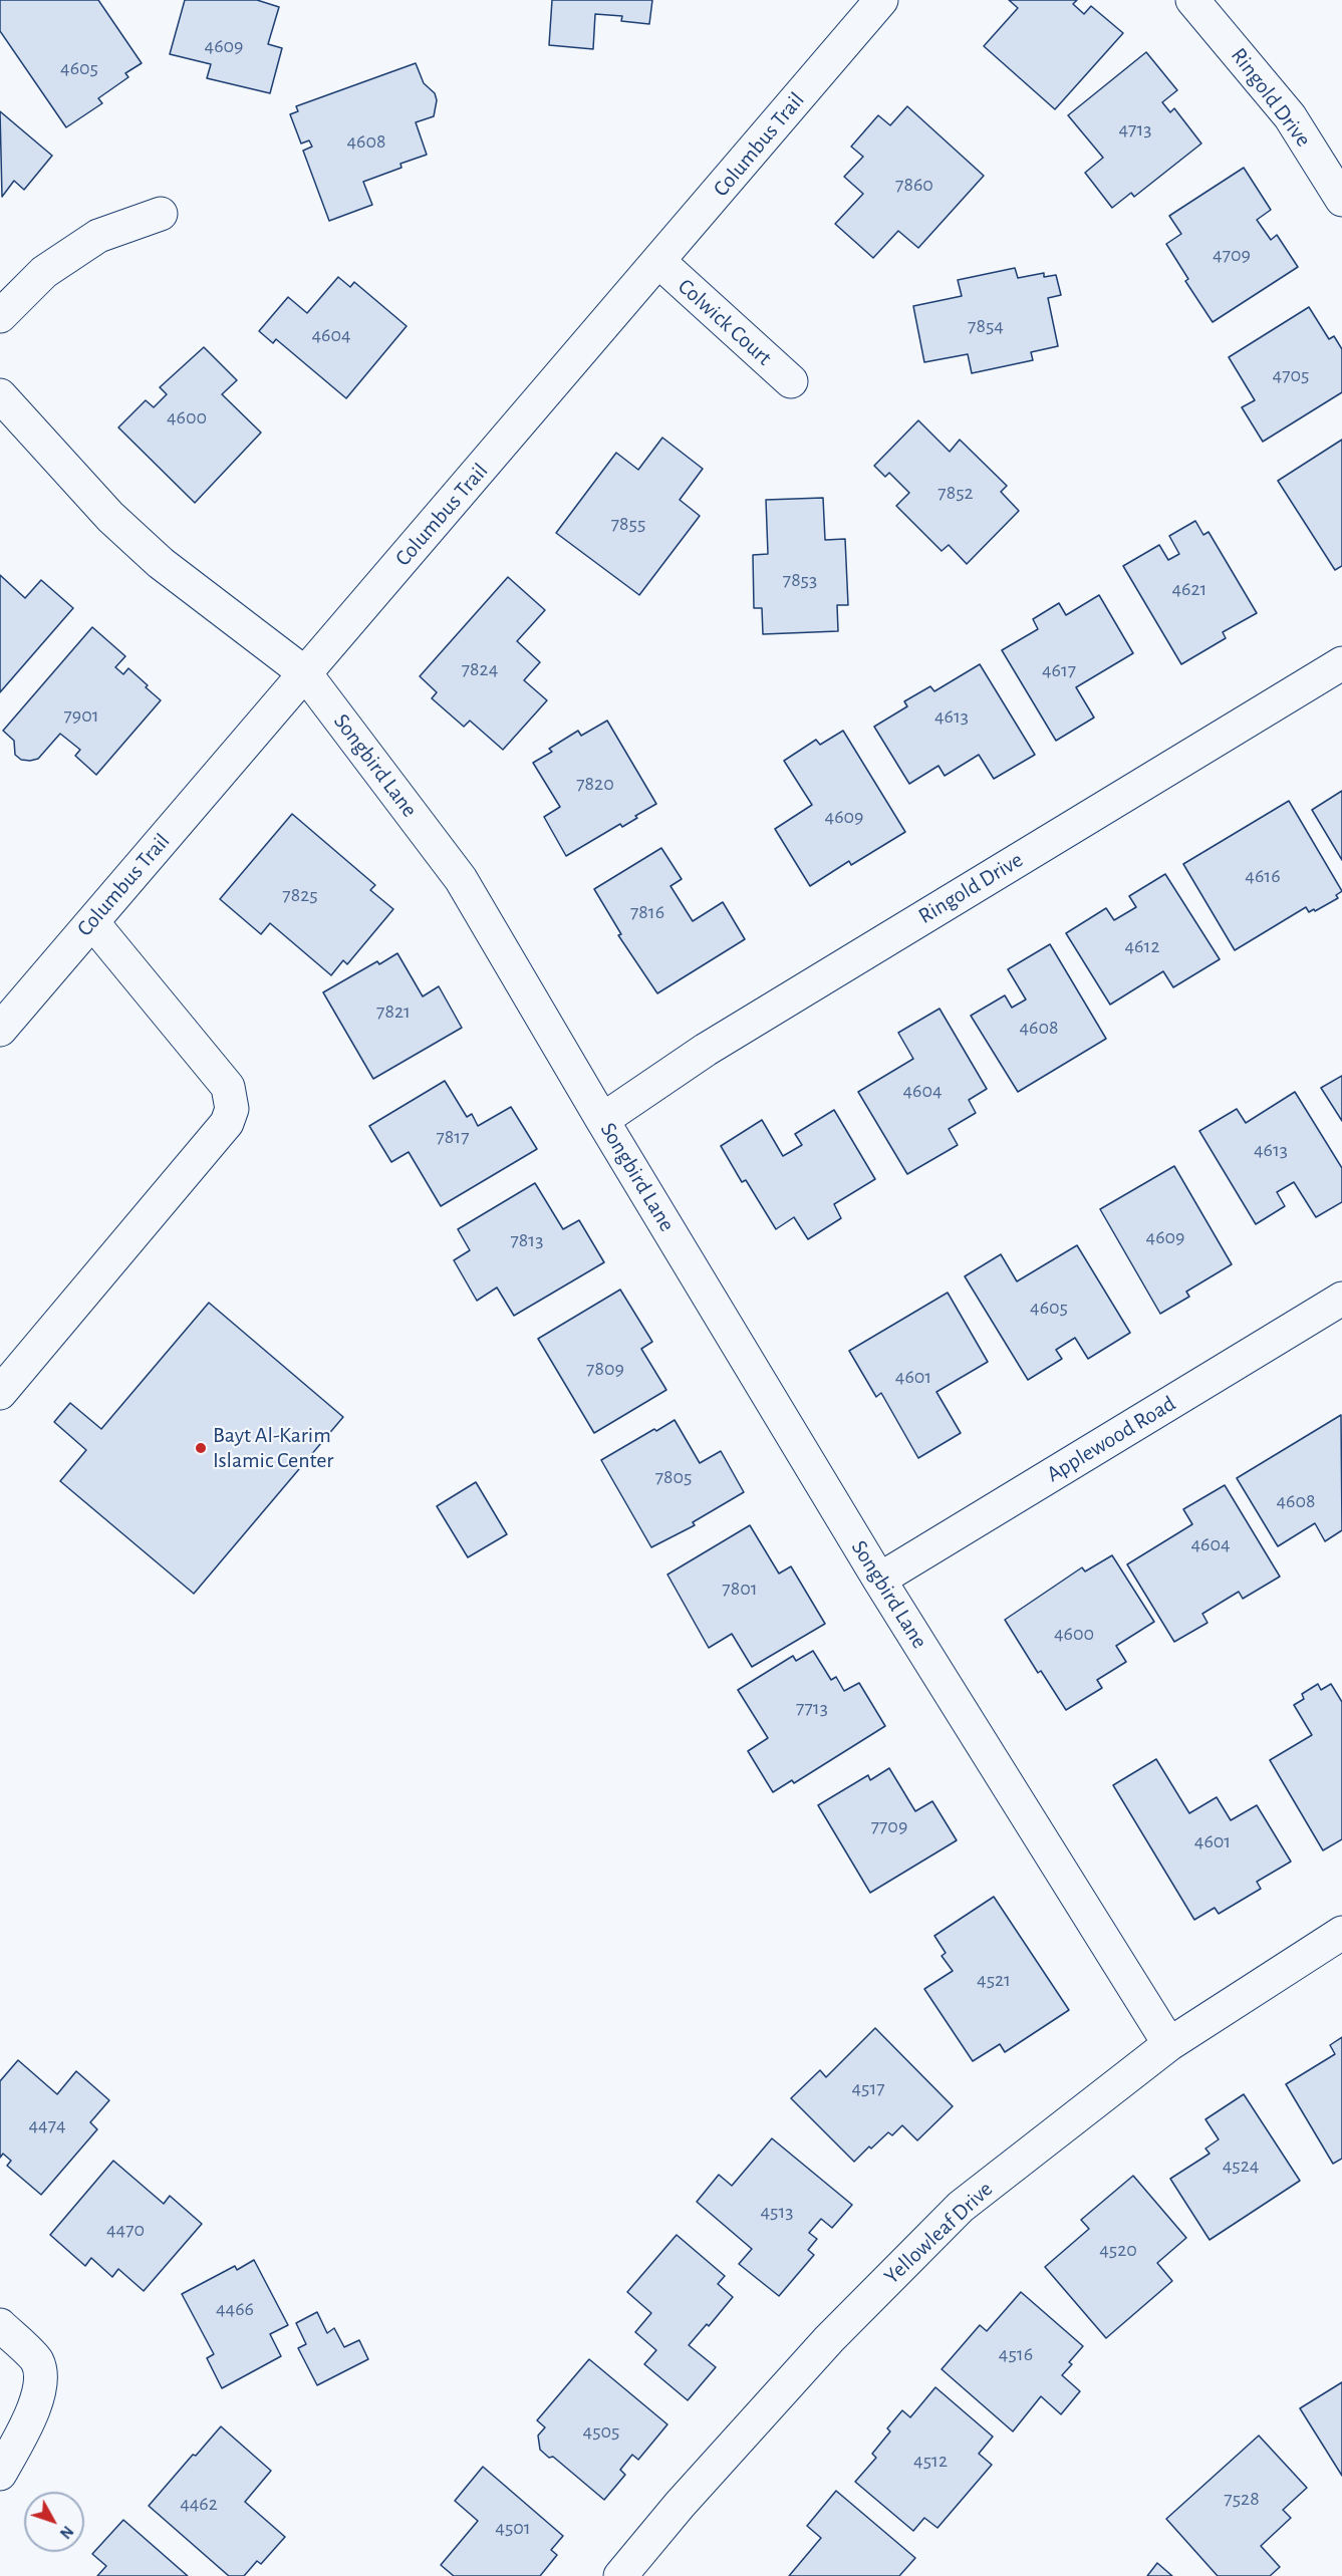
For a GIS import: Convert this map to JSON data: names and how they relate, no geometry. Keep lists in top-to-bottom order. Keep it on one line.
{"streets":{"street":["Ringold Drive","Columbus Trail","Colwick Court","Songbird Lane","Applewood Road","Yellowleaf Drive"]},"crossings":[["Ringold Drive","Songbird Lane"],["Columbus Trail","Colwick Court"],["Columbus Trail","Songbird Lane"],["Songbird Lane","Applewood Road"],["Songbird Lane","Yellowleaf Drive"]],"places":["Bayt Al-Karim Islamic Center"],"house_numbers":["4609","4605","4713","4608","7860","4709","7854","4604","4705","4600","7852","7855","7853","4621","7824","4617","7901","4613","7820","4609","4616","7825","7816","4612","7821","4608","4604","7817","4613","4609","7813","4605","7809","4601","7805","4608","4604","7801","4600","7713","7709","4601","4521","4517","4474","4524","4513","4470","4520","4466","4516","4505","4512","7528","4462","4501"],"north":"bottom right"}
